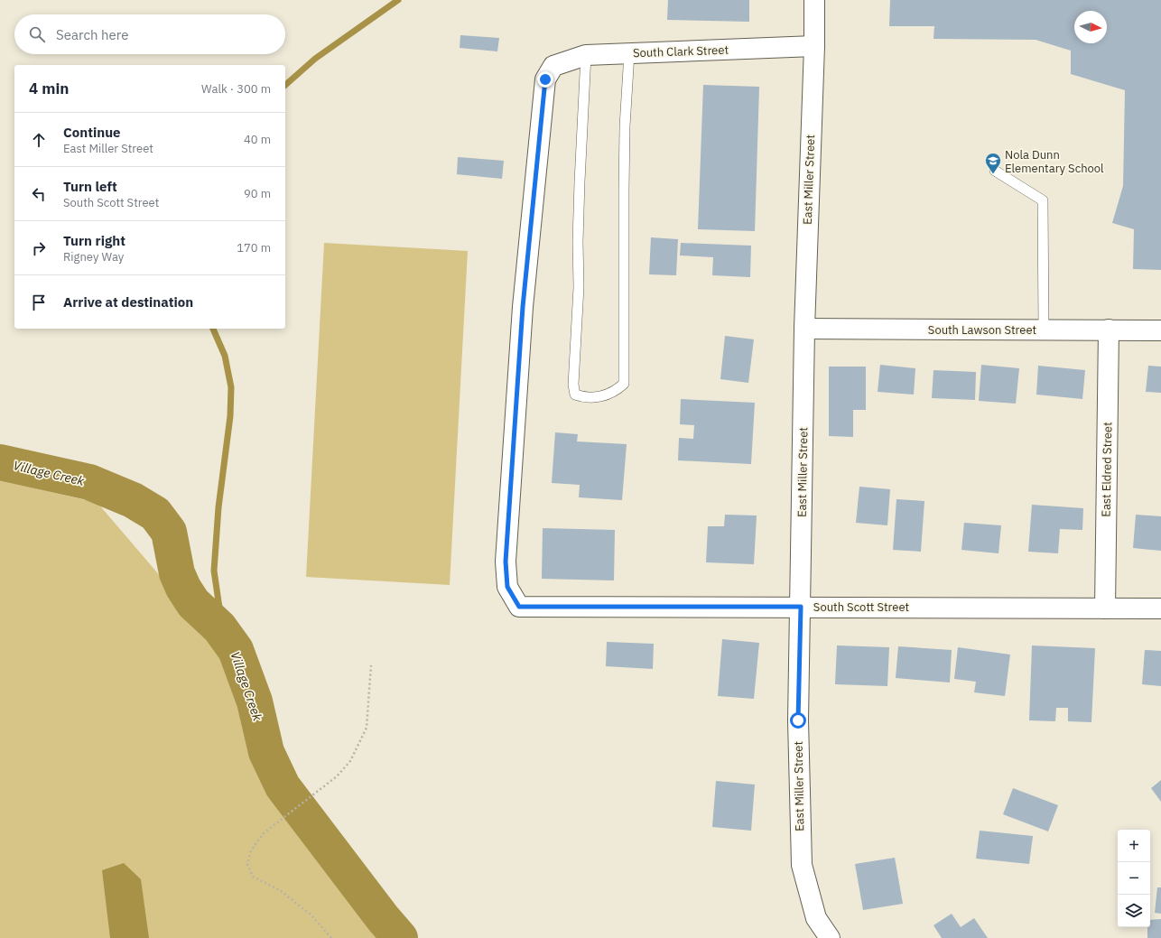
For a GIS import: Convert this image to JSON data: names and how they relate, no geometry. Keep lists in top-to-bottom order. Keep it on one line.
{"streets":{"street":["South Clark Street","East Miller Street","South Lawson Street","East Eldred Street","South Scott Street"]},"crossings":[["South Clark Street","East Miller Street"],["South Clark Street","South Scott Street"],["East Miller Street","South Lawson Street"],["East Miller Street","South Scott Street"],["South Lawson Street","East Eldred Street"],["East Eldred Street","South Scott Street"]],"water":["Village Creek"],"places":{"school or university":["Nola Dunn Elementary School"]},"north":"right","page":{"search":"Search here","heading":["4 min","Walk · 300 m"],"list":[["Continue","East Miller Street","40 m"],["Turn left","South Scott Street","90 m"],["Turn right","Rigney Way","170 m"],"Arrive at destination"],"map_buttons":["+","−"]}}
